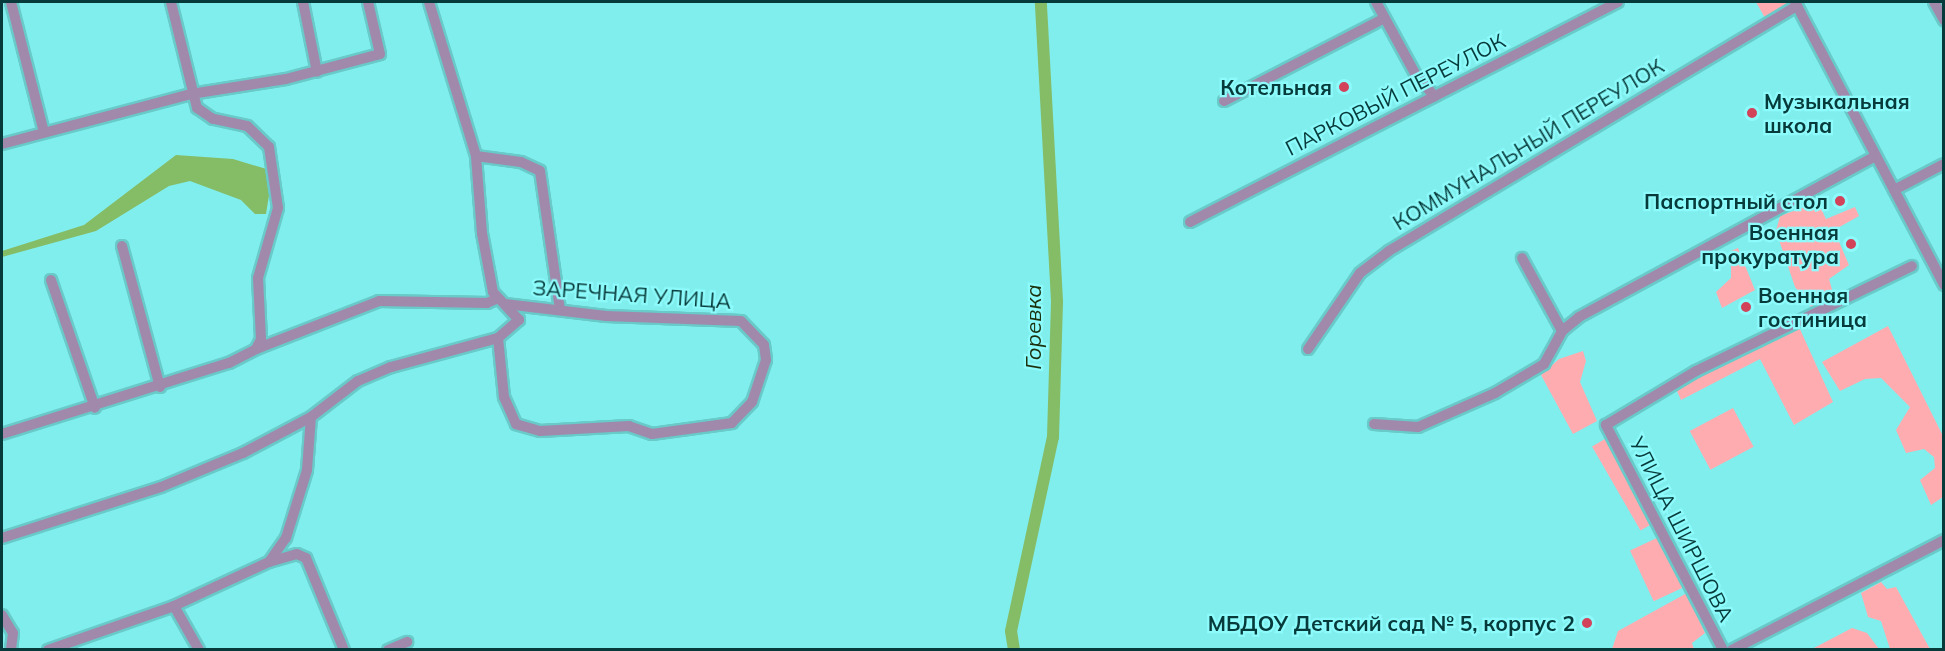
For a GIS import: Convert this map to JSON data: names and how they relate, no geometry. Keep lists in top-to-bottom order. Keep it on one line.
{"streets":{"street":["ПАРКОВЫЙ ПЕРЕУЛОК","КОММУНАЛЬНЫЙ ПЕРЕУЛОК","ЗАРЕЧНАЯ УЛИЦА","УЛИЦА ШИРШОВА"]},"water":["Горевка"],"places":["Котельная","Музыкальная школа","Паспортный стол","Военная прокуратура","Военная гостиница","МБДОУ Детский сад № 5, корпус 2"]}
